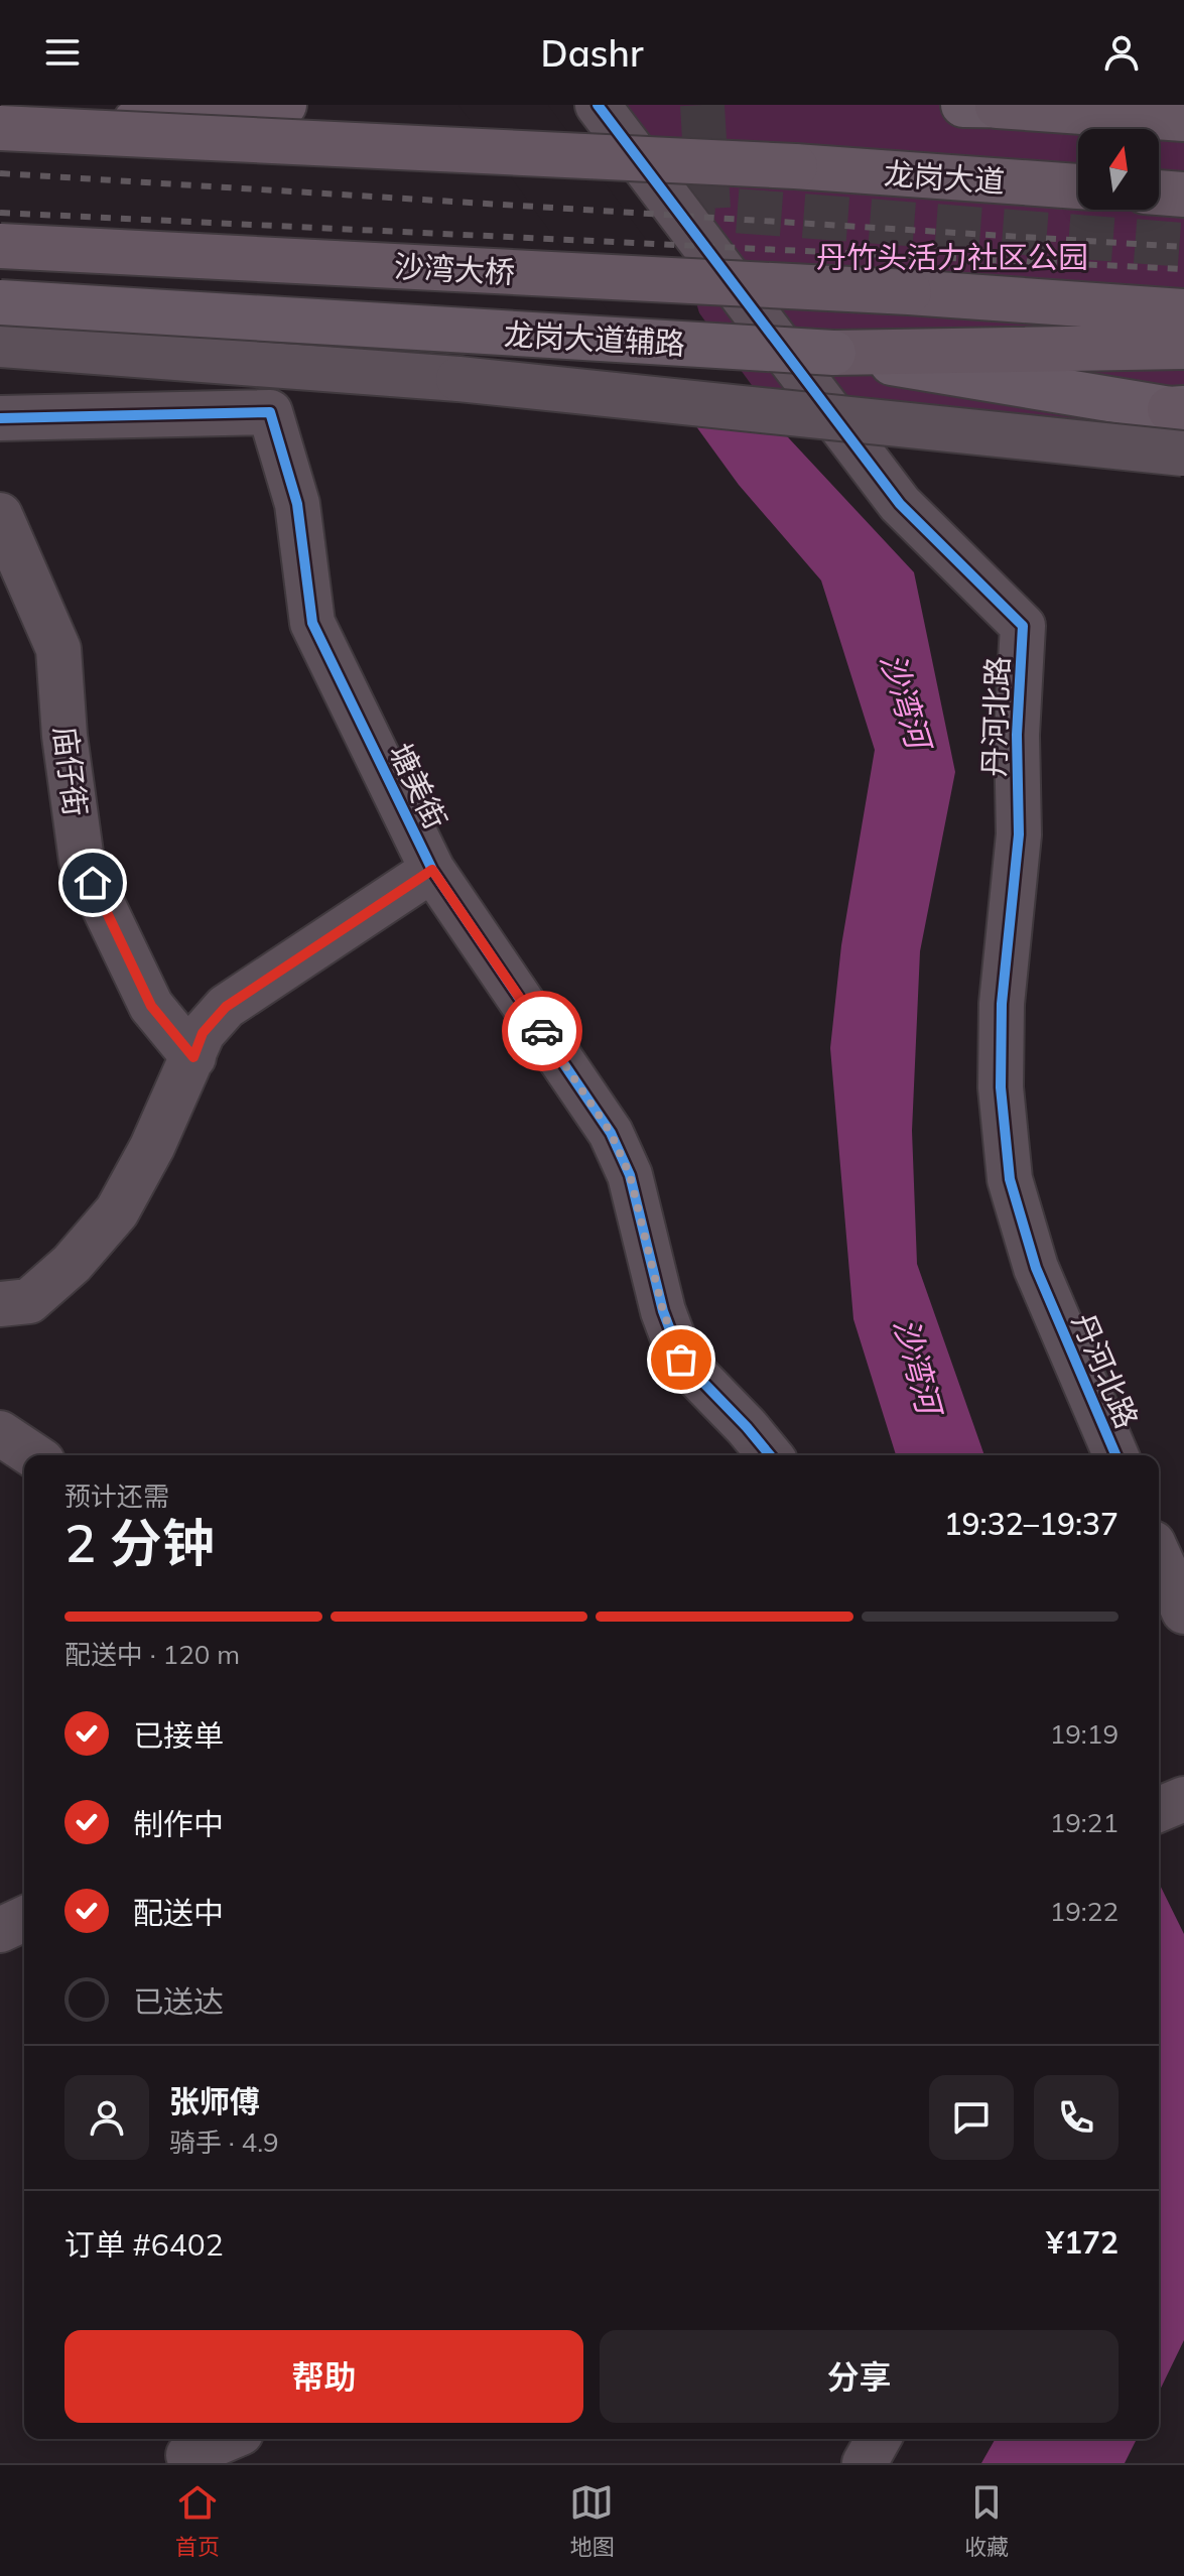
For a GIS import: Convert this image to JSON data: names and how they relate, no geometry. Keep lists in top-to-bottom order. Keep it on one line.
{"streets":{"highway":["龙岗大道","沙湾大桥"],"main road":["龙岗大道辅路"],"street":["丹河北路","庙仔街","塘美街"]},"water":["沙湾河"],"parks":["丹竹头活力社区公园"],"north":"top","page":{"header":"Dashr","heading":["2 分钟","预计还需","19:32–19:37"],"panel":["张师傅","骑手 · 4.9","订单 #6402","¥172"],"bar":"配送中 · 120 m","list":[["已接单","19:19"],["制作中","19:21"],["配送中","19:22"],"已送达"],"buttons":["帮助","分享"],"tabs":["首页","地图","收藏"]}}
